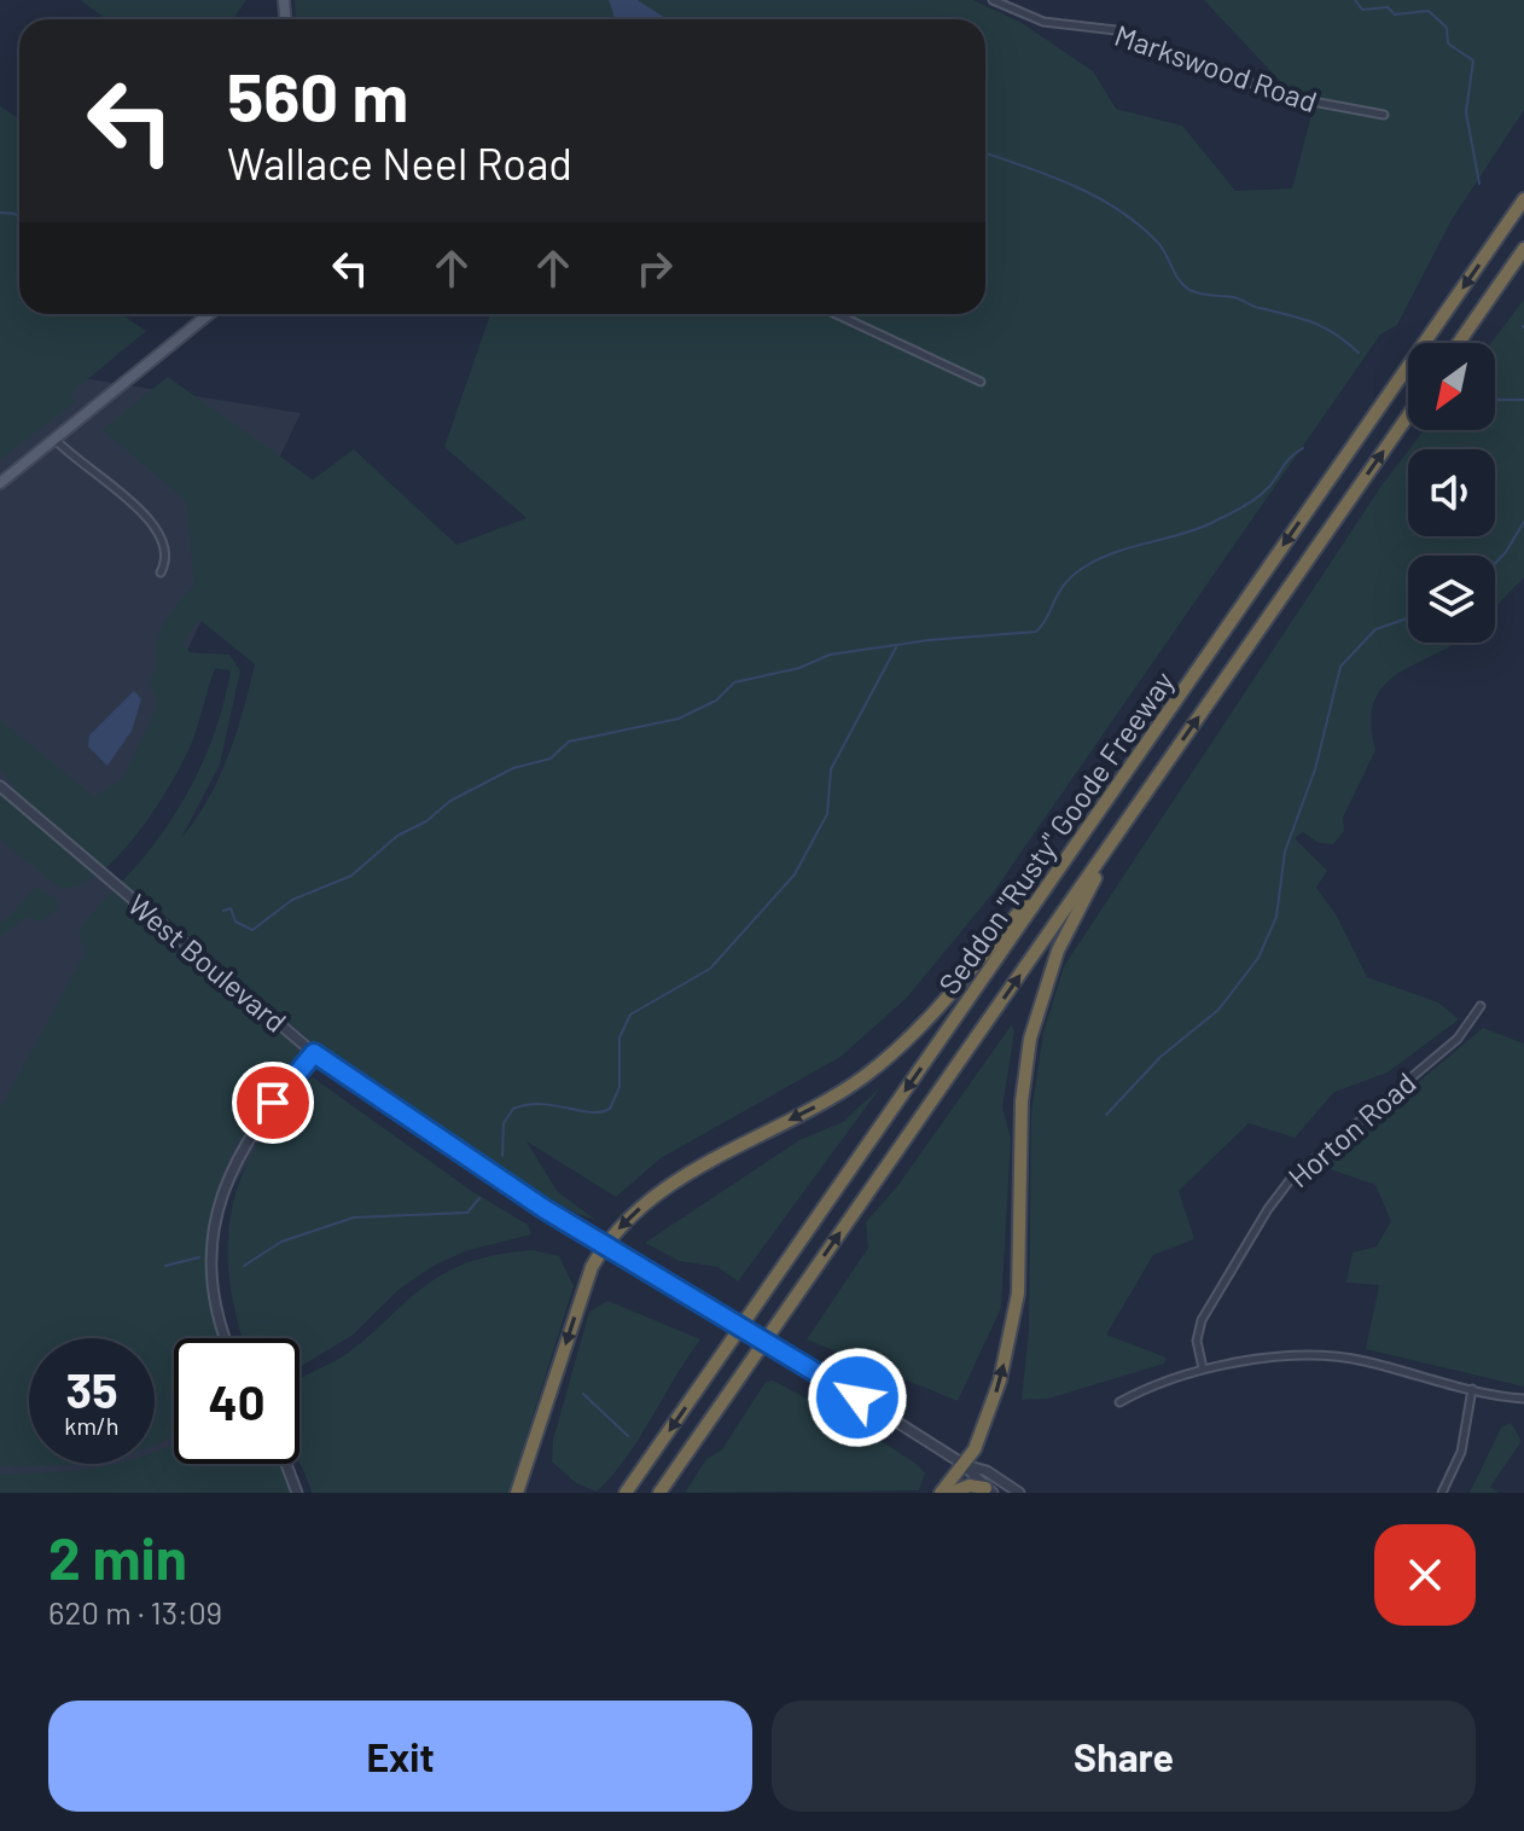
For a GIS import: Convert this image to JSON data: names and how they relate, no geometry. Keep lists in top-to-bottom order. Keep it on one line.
{"streets":{"highway":["Seddon \"Rusty\" Goode Freeway"],"street":["Markswood Road","West Boulevard","Horton Road"]},"north":"bottom left","page":{"turn":["560 m","Wallace Neel Road"],"speed":"35 km/h","limit":"40","heading":["2 min","620 m · 13:09"],"buttons":["Exit","Share"]}}
